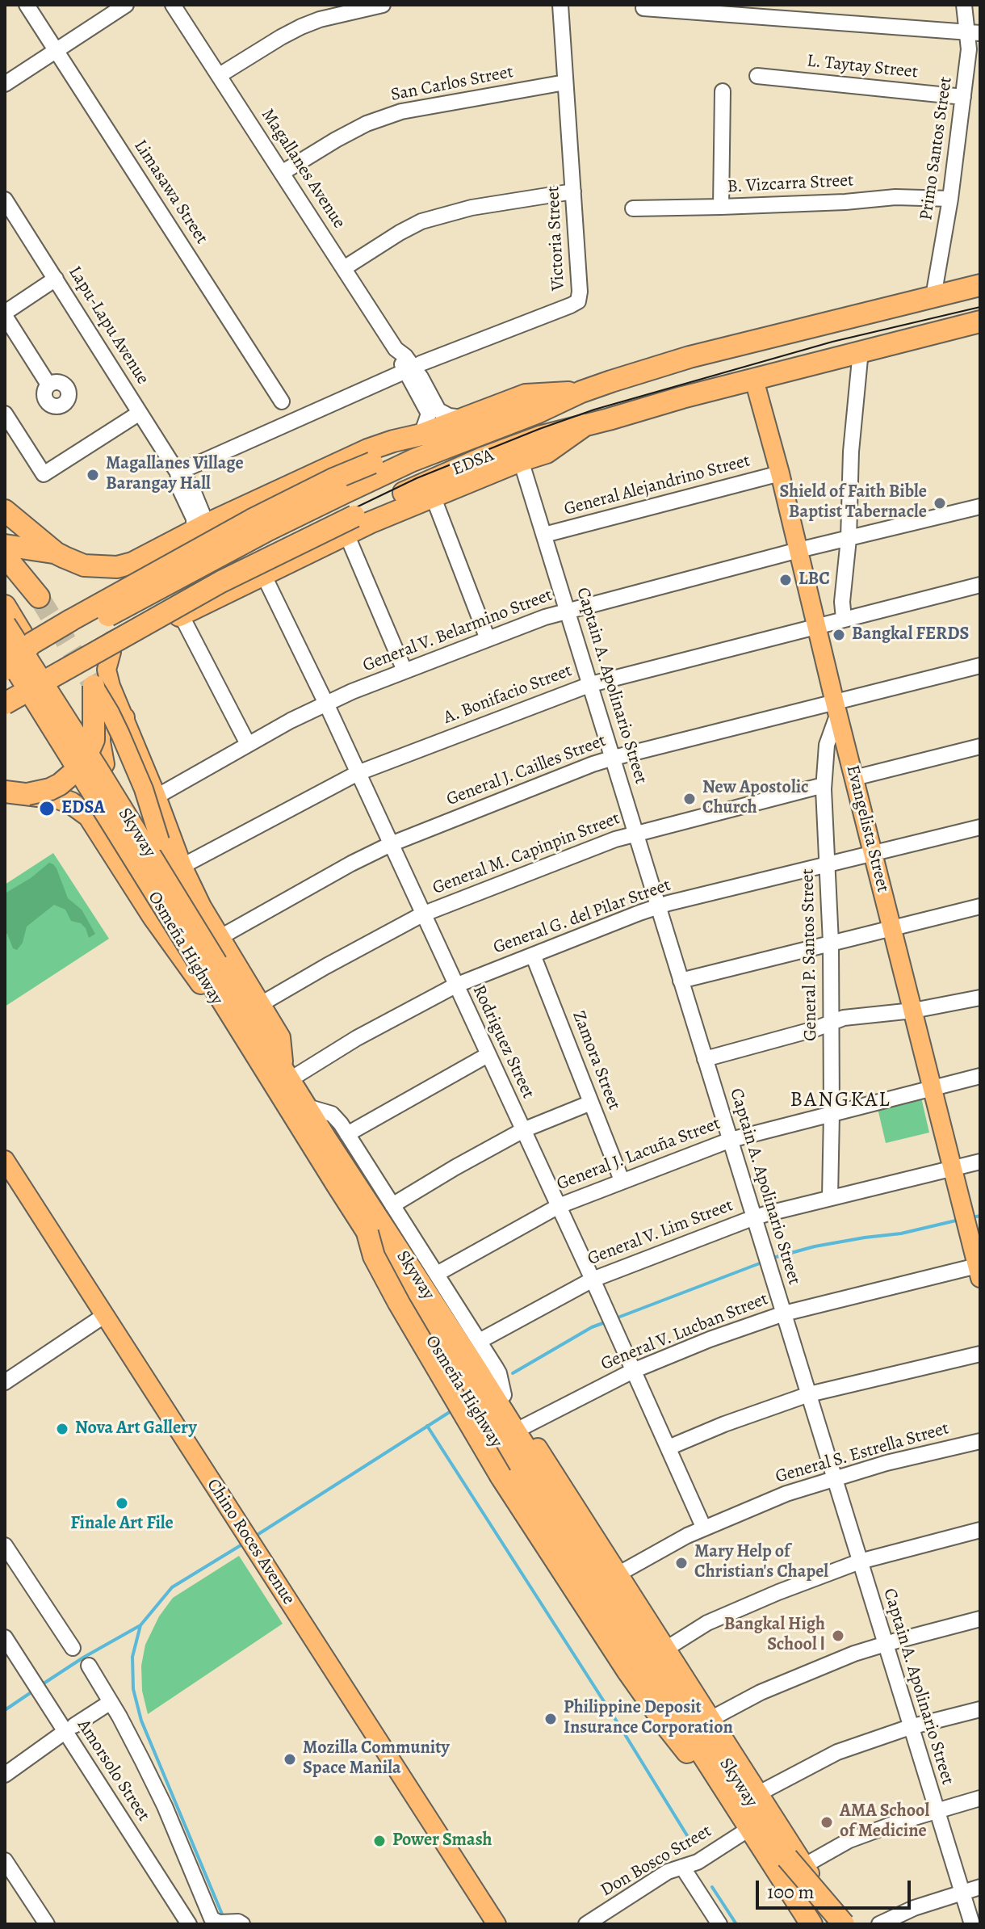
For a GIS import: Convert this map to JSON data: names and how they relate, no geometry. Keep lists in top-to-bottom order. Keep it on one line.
{"streets":{"highway":["EDSA","Skyway"],"main road":["Evangelista Street","Osmeña Highway","Chino Roces Avenue"],"street":["L. Taytay Street","San Carlos Street","Primo Santos Street","Magallanes Avenue","B. Vizcarra Street","Limasawa Street","Victoria Street","Lapu-Lapu Avenue","General Alejandrino Street","General V. Belarmino Street","Captain A. Apolinario Street","A. Bonifacio Street","General J. Cailles Street","General M. Capinpin Street","General G. del Pilar Street","General P. Santos Street","Rodriguez Street","Zamora Street","General J. Lacuña Street","General V. Lim Street","General V. Lucban Street","General S. Estrella Street","Amorsolo Street","Don Bosco Street"]},"crossings":[["L. Taytay Street","Primo Santos Street"],["San Carlos Street","Magallanes Avenue"],["San Carlos Street","Victoria Street"],["Primo Santos Street","B. Vizcarra Street"],["Primo Santos Street","EDSA"],["Magallanes Avenue","Victoria Street"],["Victoria Street","Lapu-Lapu Avenue"],["EDSA","Evangelista Street"],["General Alejandrino Street","Captain A. Apolinario Street"],["General Alejandrino Street","Evangelista Street"],["General V. Belarmino Street","Captain A. Apolinario Street"],["General V. Belarmino Street","Evangelista Street"],["General V. Belarmino Street","Osmeña Highway"],["General V. Belarmino Street","Rodriguez Street"],["Captain A. Apolinario Street","A. Bonifacio Street"],["Captain A. Apolinario Street","General J. Cailles Street"],["Captain A. Apolinario Street","General M. Capinpin Street"],["Captain A. Apolinario Street","General G. del Pilar Street"],["Captain A. Apolinario Street","General J. Lacuña Street"],["Captain A. Apolinario Street","General V. Lim Street"],["Captain A. Apolinario Street","General V. Lucban Street"],["Captain A. Apolinario Street","General S. Estrella Street"],["A. Bonifacio Street","Evangelista Street"],["A. Bonifacio Street","Osmeña Highway"],["A. Bonifacio Street","Rodriguez Street"],["General J. Cailles Street","Evangelista Street"],["General J. Cailles Street","Osmeña Highway"],["General J. Cailles Street","General P. Santos Street"],["General J. Cailles Street","Rodriguez Street"],["Evangelista Street","General G. del Pilar Street"],["Evangelista Street","General P. Santos Street"],["Evangelista Street","General J. Lacuña Street"],["Evangelista Street","General V. Lim Street"],["Evangelista Street","General V. Lucban Street"],["Skyway","Osmeña Highway"],["General M. Capinpin Street","Osmeña Highway"],["General M. Capinpin Street","General P. Santos Street"],["General M. Capinpin Street","Rodriguez Street"],["General G. del Pilar Street","Osmeña Highway"],["General G. del Pilar Street","General P. Santos Street"],["General G. del Pilar Street","Rodriguez Street"],["General G. del Pilar Street","Zamora Street"],["Osmeña Highway","General J. Lacuña Street"],["Osmeña Highway","General V. Lim Street"],["Osmeña Highway","General V. Lucban Street"],["Osmeña Highway","General S. Estrella Street"],["Osmeña Highway","Don Bosco Street"],["General P. Santos Street","General J. Lacuña Street"],["General P. Santos Street","General V. Lim Street"],["Rodriguez Street","General J. Lacuña Street"],["Rodriguez Street","General V. Lim Street"],["Rodriguez Street","General V. Lucban Street"],["Rodriguez Street","General S. Estrella Street"],["Zamora Street","General J. Lacuña Street"]],"districts":["BANGKAL"],"places":["Magallanes Village Barangay Hall","Shield of Faith Bible Baptist Tabernacle","LBC","Bangkal FERDS","New Apostolic Church","EDSA","Nova Art Gallery","Finale Art File","Mary Help of Christian's Chapel","Bangkal High School Ⅰ","Philippine Deposit Insurance Corporation","Mozilla Community Space Manila","AMA School of Medicine","Power Smash"],"scale_bar":"100 m"}
